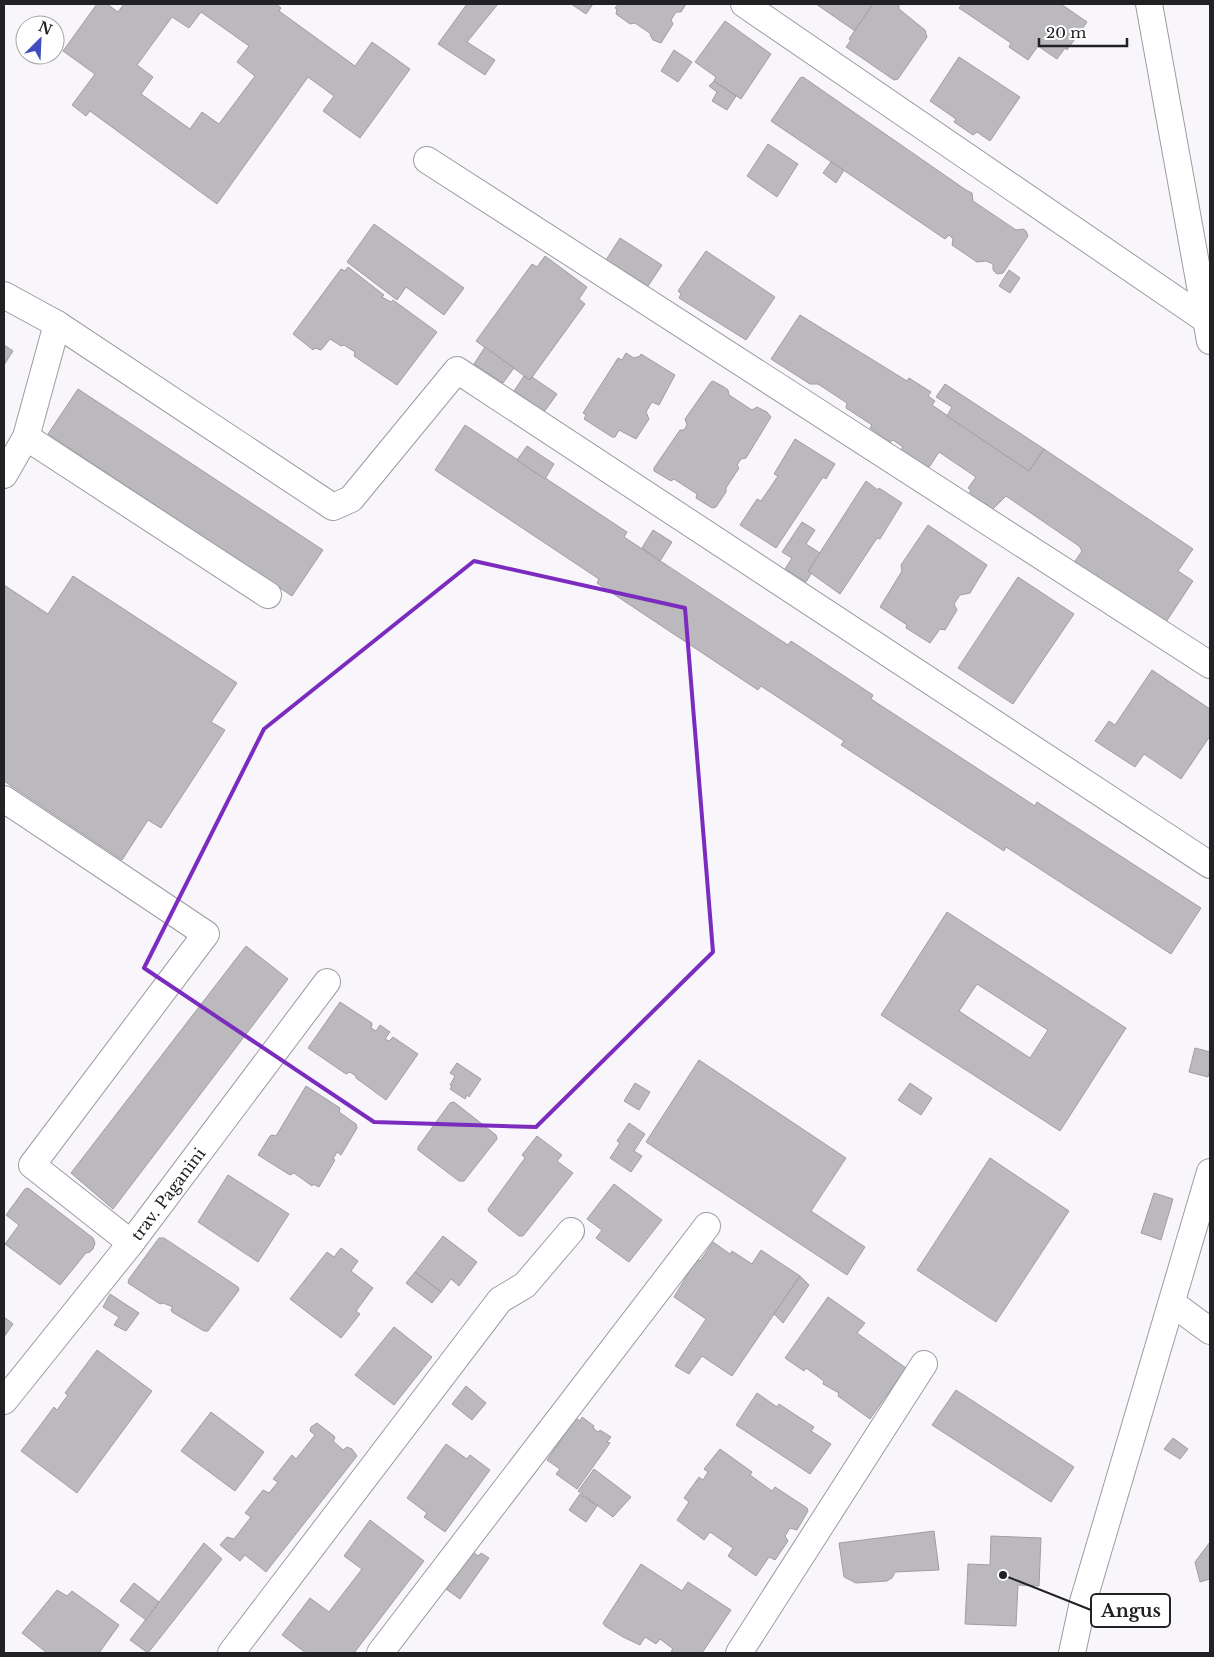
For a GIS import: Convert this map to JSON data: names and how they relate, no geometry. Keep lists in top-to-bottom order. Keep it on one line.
{"streets":{"street":["trav. Paganini"]},"places":["Angus"],"scale_bar":"20 m","north":"top right"}
